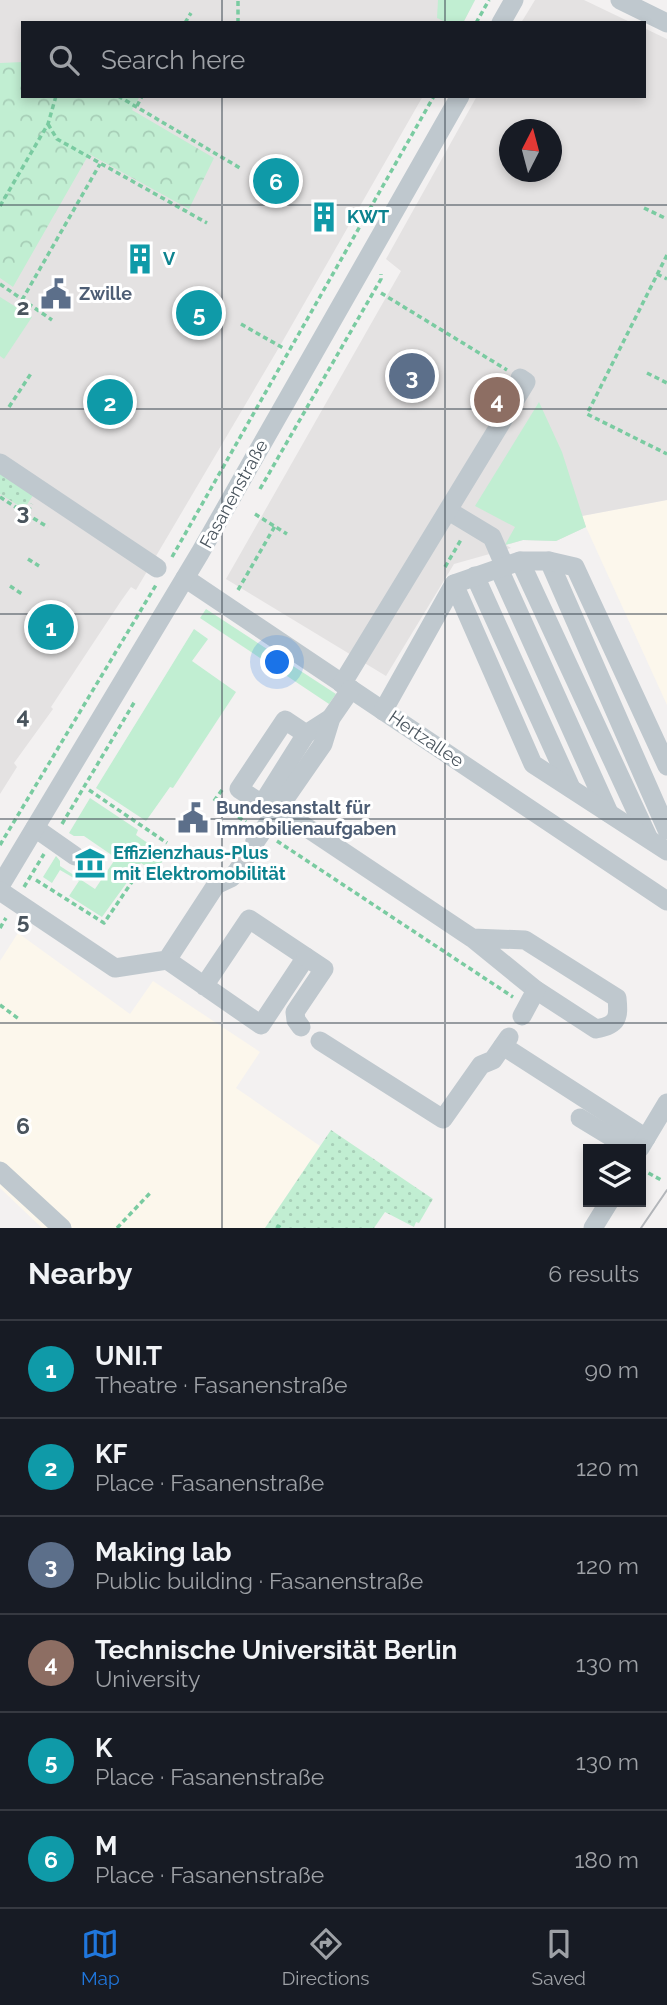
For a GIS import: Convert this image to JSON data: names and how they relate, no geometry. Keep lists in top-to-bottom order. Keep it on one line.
{"streets":{"street":["Fasanenstraße","Hertzallee"]},"crossings":[["Fasanenstraße","Hertzallee"]],"places":{"building":["KWT","V"],"public building":["Zwille","Bundesanstalt für Immobilienaufgaben"],"museum":["Effizienzhaus-Plus mit Elektromobilität"]},"north":"top","page":{"search":"Search here","pins":["6","5","3","4","2","1"],"heading":["Nearby","6 results"],"list":[{"mark":"1","name":"UNI.T","note":"Theatre · Fasanenstraße","value":"90 m"},{"mark":"2","name":"KF","note":"Place · Fasanenstraße","value":"120 m"},{"mark":"3","name":"Making lab","note":"Public building · Fasanenstraße","value":"120 m"},{"mark":"4","name":"Technische Universität Berlin","note":"University","value":"130 m"},{"mark":"5","name":"K","note":"Place · Fasanenstraße","value":"130 m"},{"mark":"6","name":"M","note":"Place · Fasanenstraße","value":"180 m"}],"nav":["Map","Directions","Saved"]},"grid":{"rows":["2","3","4","5","6"]}}
